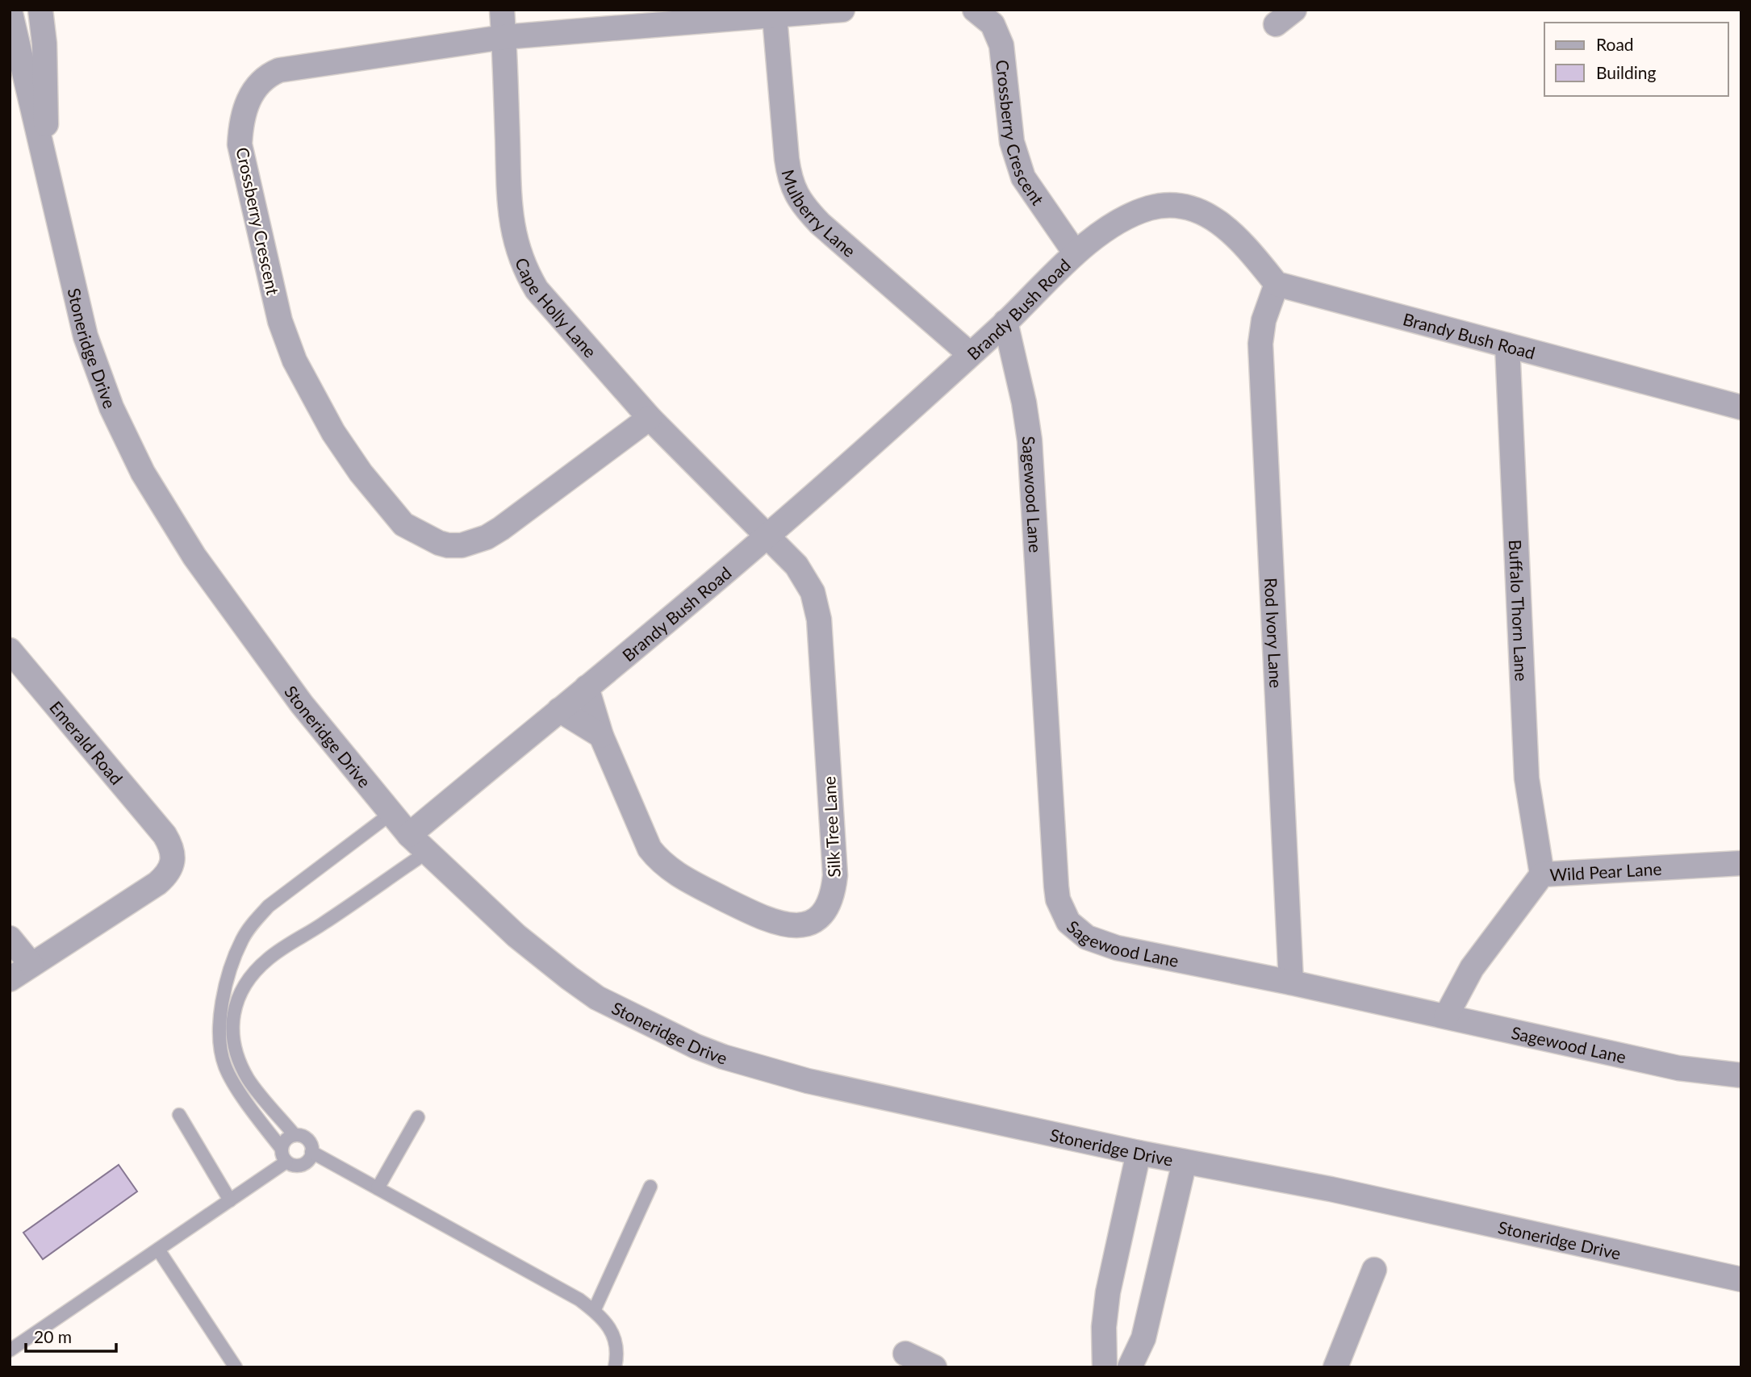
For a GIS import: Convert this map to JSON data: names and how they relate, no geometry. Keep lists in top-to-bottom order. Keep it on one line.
{"streets":{"street":["Crossberry Crescent","Mulberry Lane","Cape Holly Lane","Brandy Bush Road","Stoneridge Drive","Sagewood Lane","Buffalo Thorn Lane","Rod Ivory Lane","Emerald Road","Silk Tree Lane","Wild Pear Lane"]},"crossings":[["Crossberry Crescent","Mulberry Lane"],["Crossberry Crescent","Cape Holly Lane"],["Crossberry Crescent","Brandy Bush Road"],["Mulberry Lane","Brandy Bush Road"],["Cape Holly Lane","Brandy Bush Road"],["Cape Holly Lane","Silk Tree Lane"],["Brandy Bush Road","Stoneridge Drive"],["Brandy Bush Road","Sagewood Lane"],["Brandy Bush Road","Buffalo Thorn Lane"],["Brandy Bush Road","Rod Ivory Lane"],["Brandy Bush Road","Silk Tree Lane"],["Sagewood Lane","Rod Ivory Lane"],["Sagewood Lane","Wild Pear Lane"],["Buffalo Thorn Lane","Wild Pear Lane"]],"legend":["Road","Building"],"scale_bar":"20 m"}
